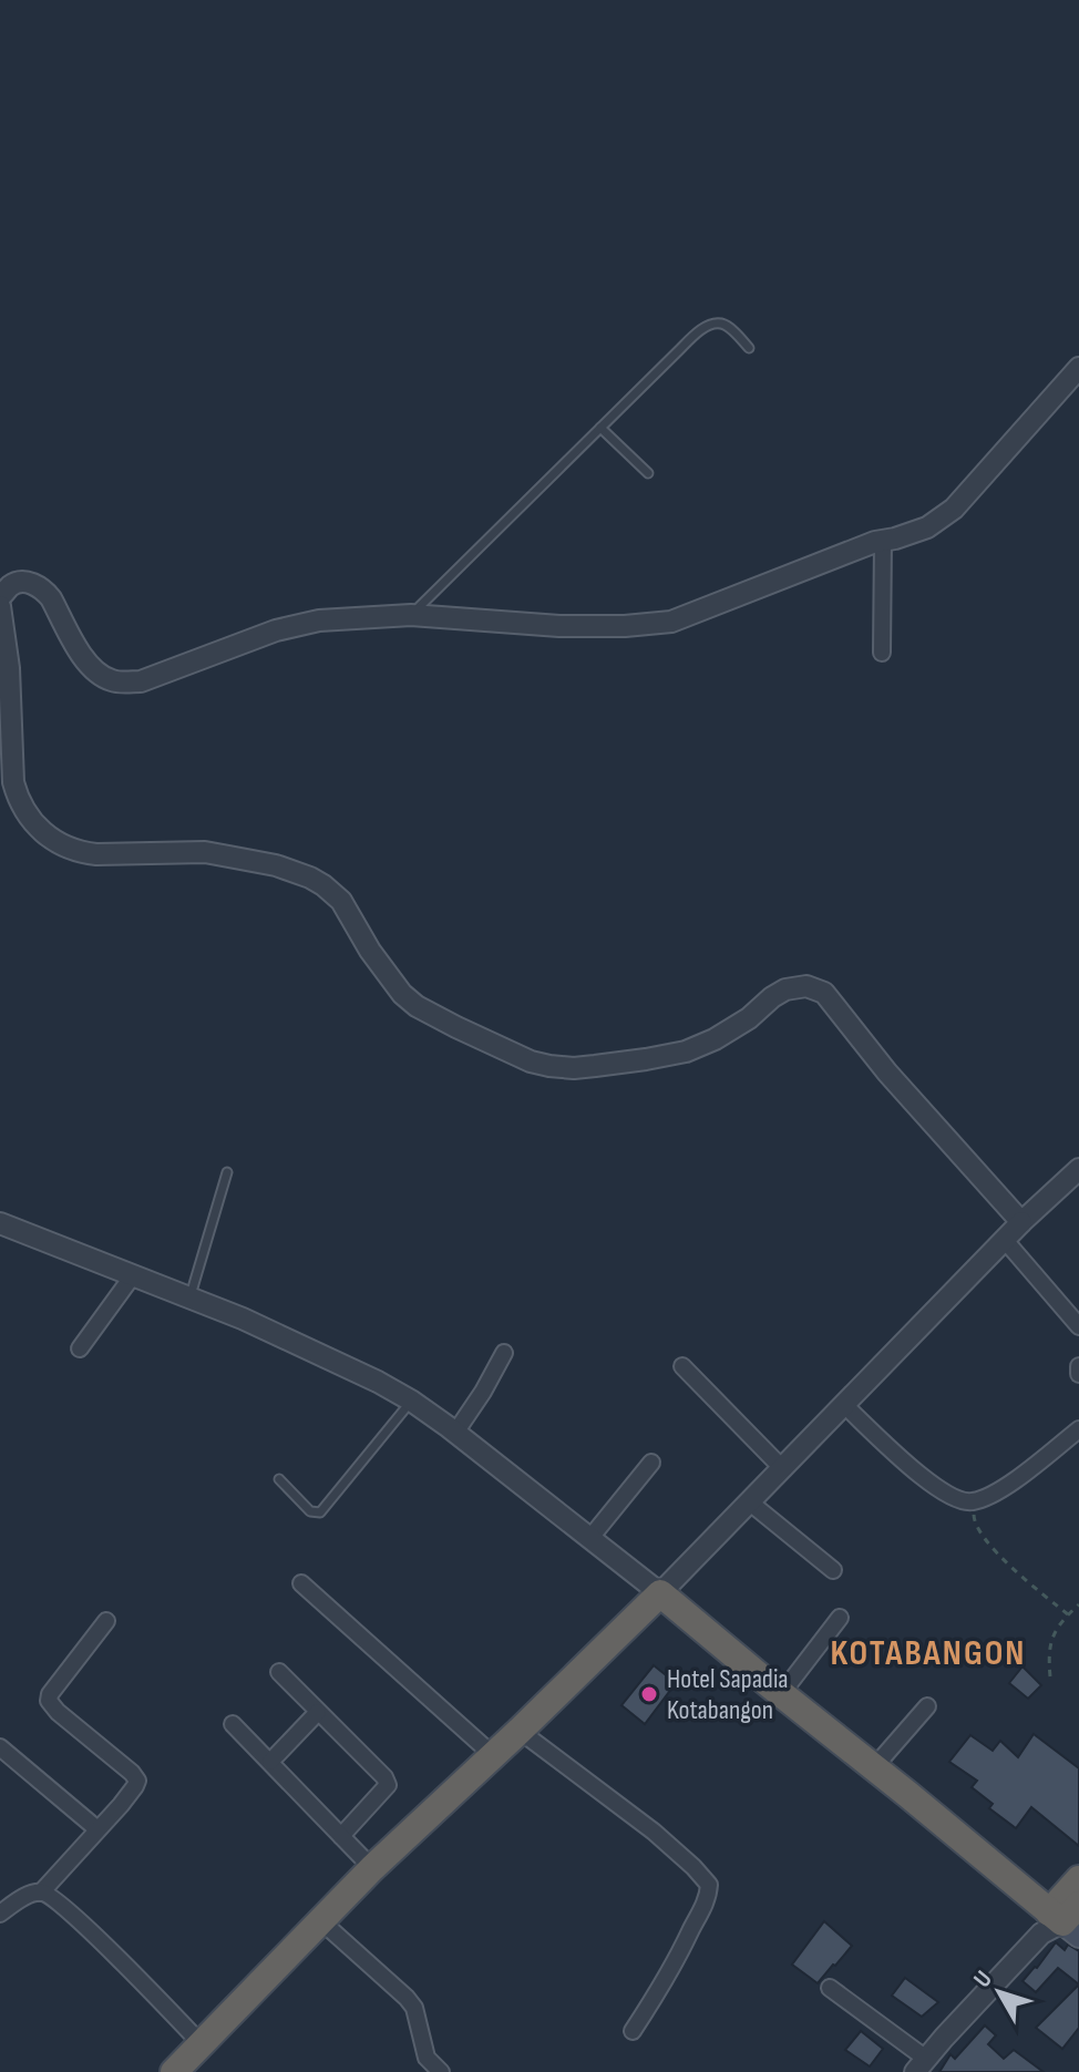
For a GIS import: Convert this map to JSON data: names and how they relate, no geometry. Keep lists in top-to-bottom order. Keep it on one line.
{"districts":["KOTABANGON"],"places":["Hotel Sapadia Kotabangon"],"north":"top left"}
